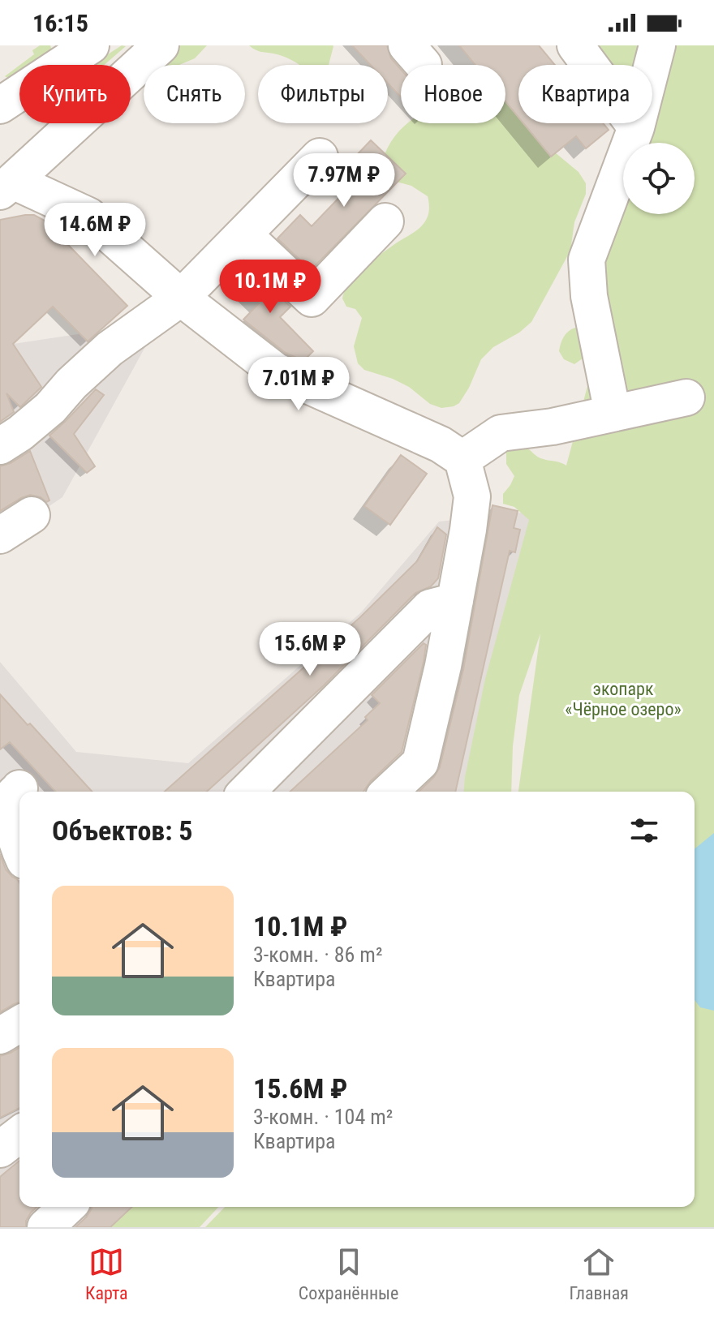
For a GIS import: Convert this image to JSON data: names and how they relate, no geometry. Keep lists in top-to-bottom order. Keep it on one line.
{"parks":["экопарк «Чёрное озеро»"],"page":{"status":"16:15","chip":["Купить","Снять","Фильтры","Новое","Квартира"],"price":["7.97M ₽","14.6M ₽","10.1M ₽","7.01M ₽","15.6M ₽"],"heading":"Объектов: 5","list":[{"name":"10.1M ₽","note":"3-комн. · 86 m² · Квартира"},{"name":"15.6M ₽","note":"3-комн. · 104 m² · Квартира"}],"tabs":["Карта","Сохранённые","Главная"]}}
